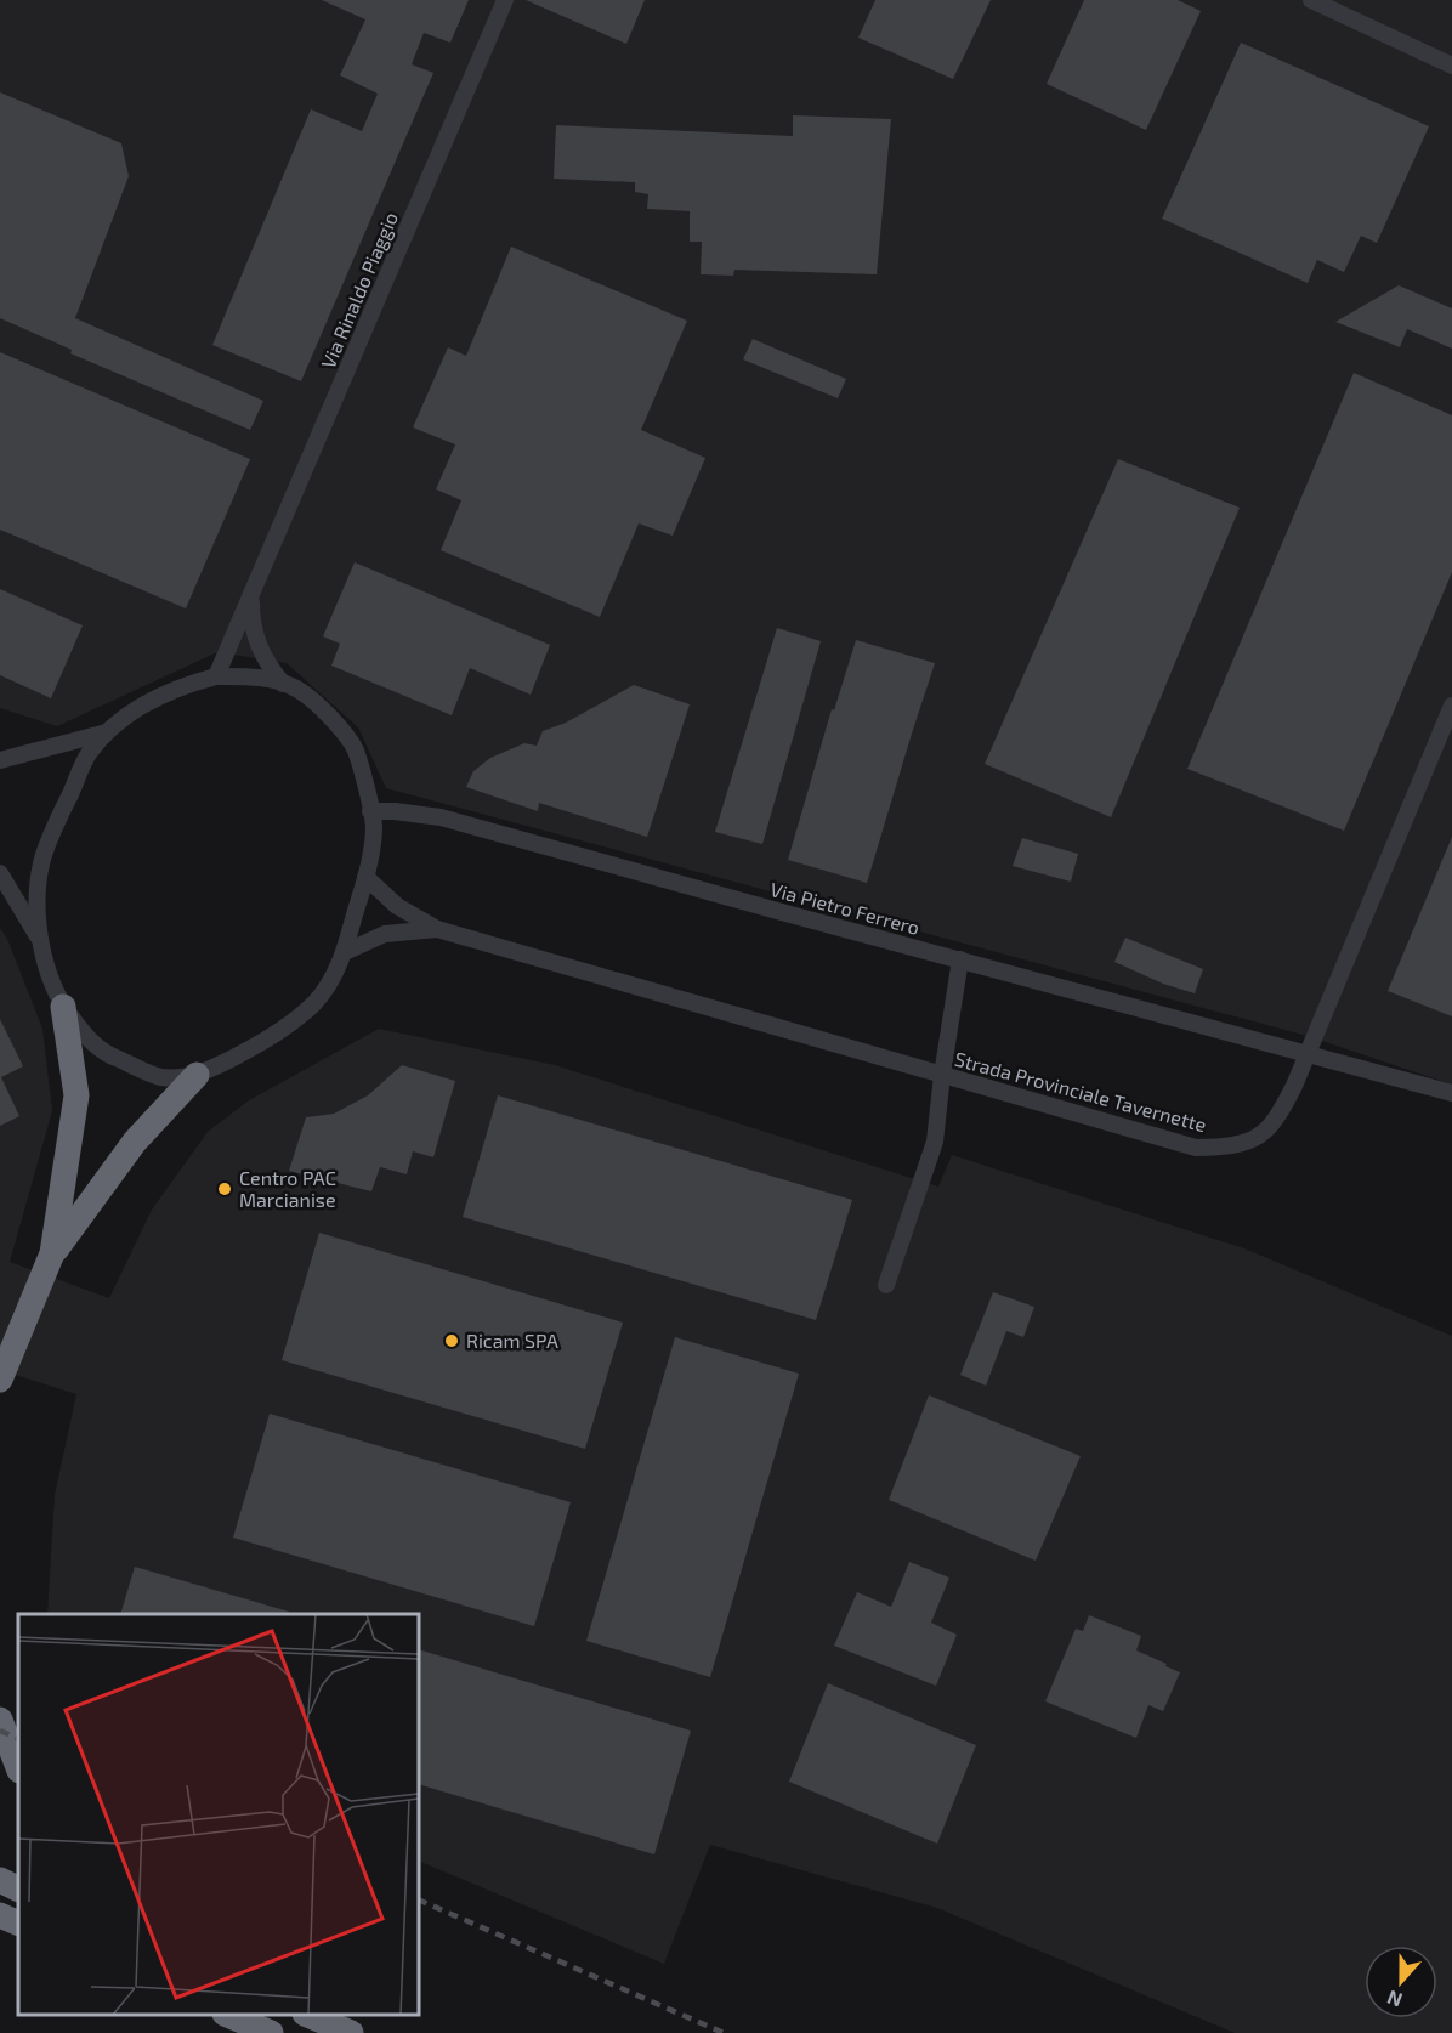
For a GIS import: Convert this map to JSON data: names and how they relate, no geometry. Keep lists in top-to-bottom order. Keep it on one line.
{"streets":{"street":["Via Rinaldo Piaggio","Via Pietro Ferrero","Strada Provinciale Tavernette"]},"crossings":[["Via Pietro Ferrero","Strada Provinciale Tavernette"]],"places":["Centro PAC Marcianise","Ricam SPA"],"north":"bottom"}
